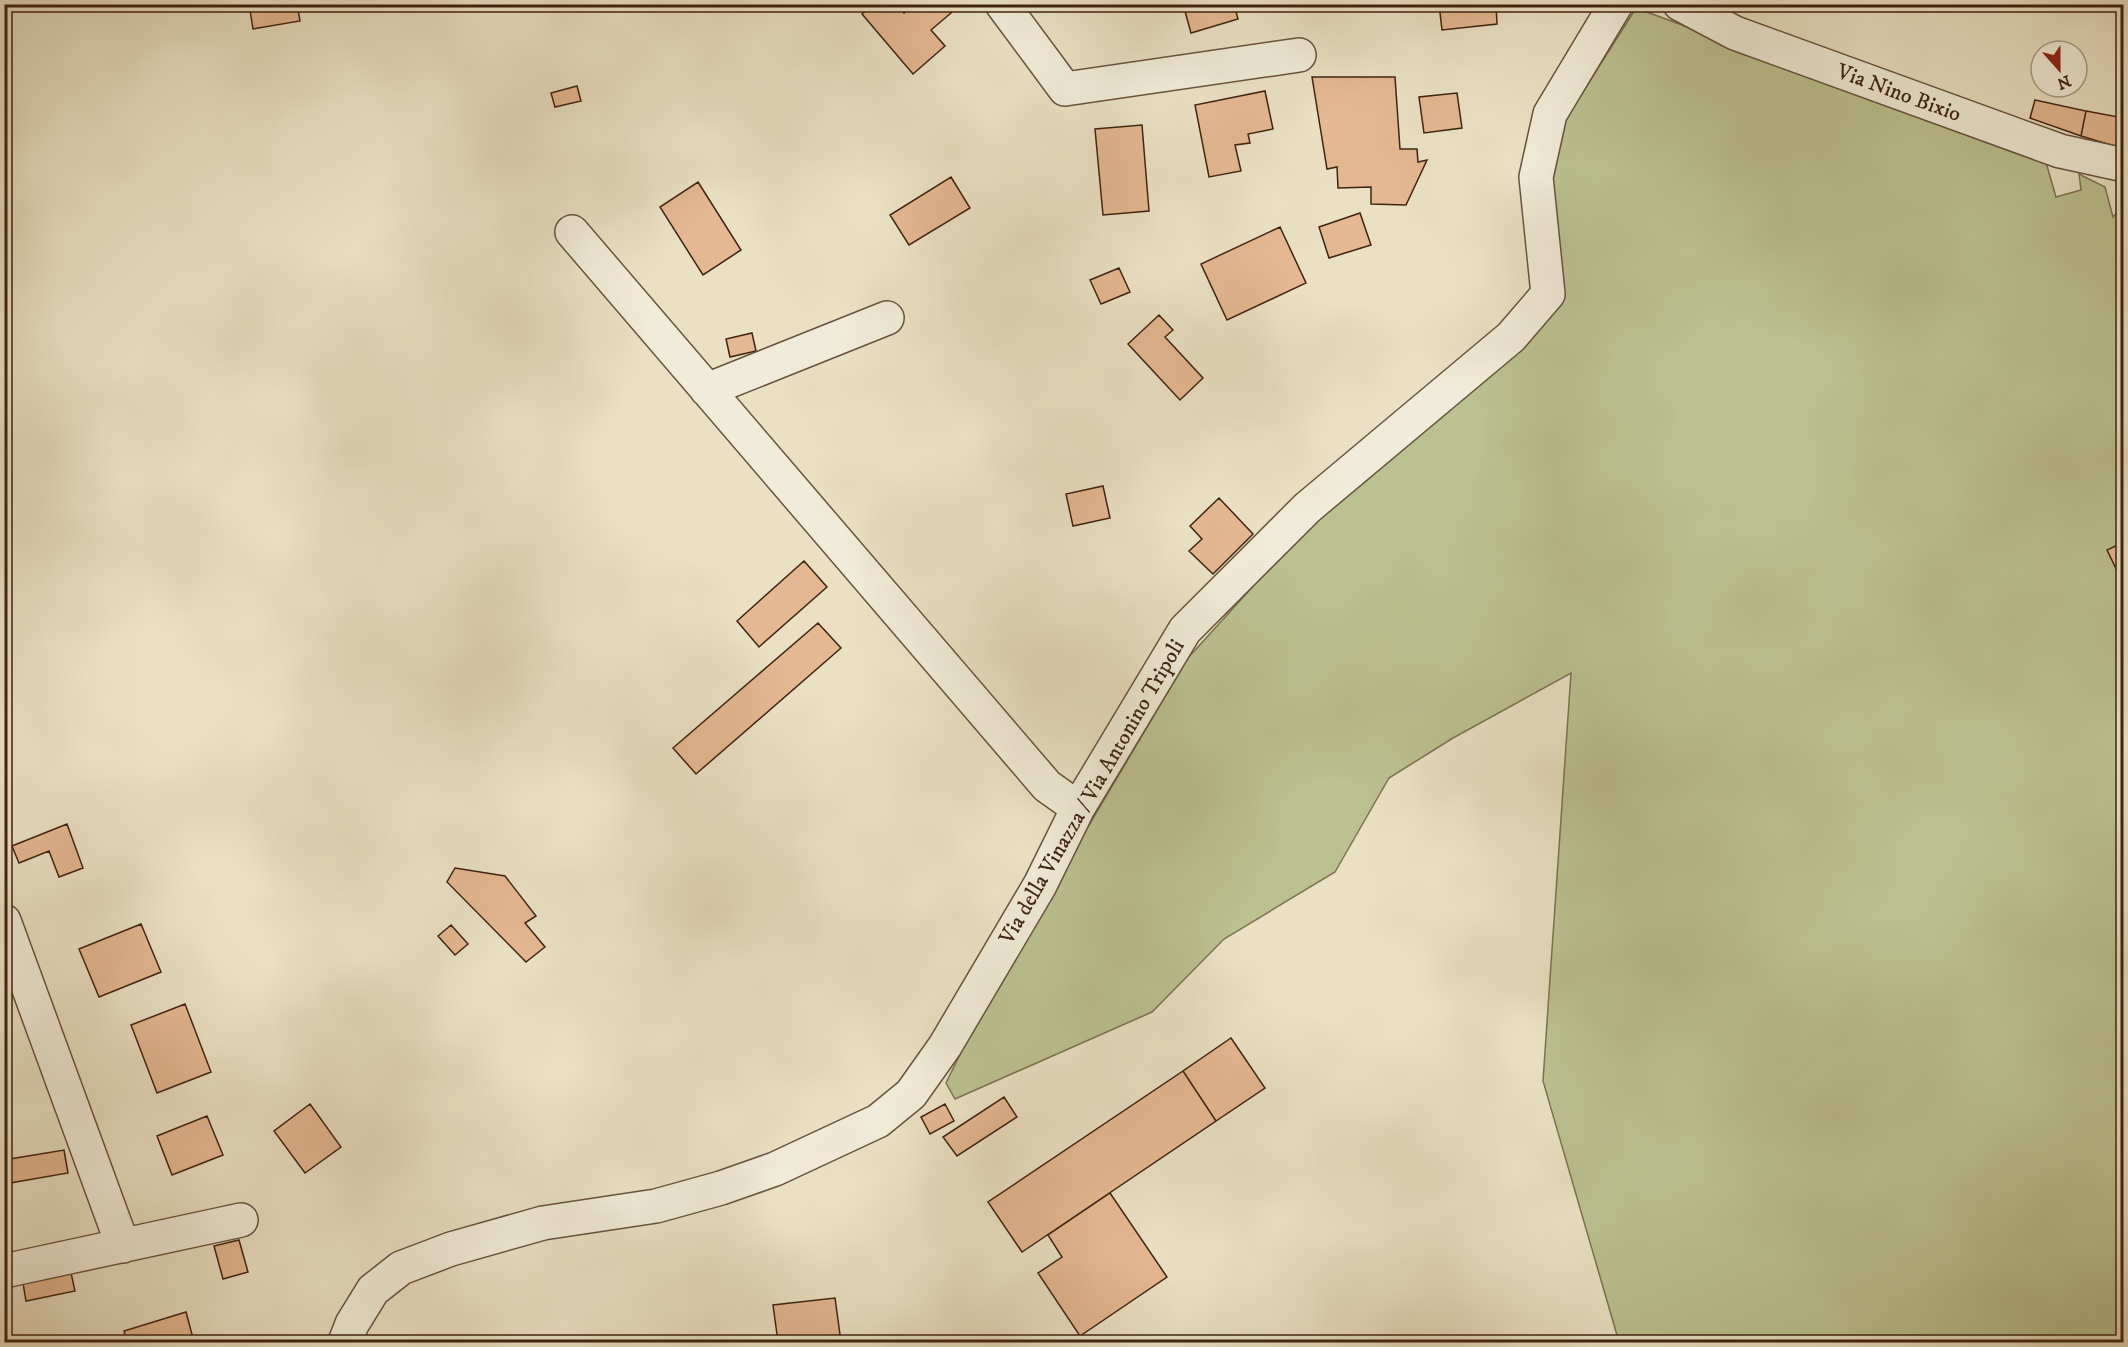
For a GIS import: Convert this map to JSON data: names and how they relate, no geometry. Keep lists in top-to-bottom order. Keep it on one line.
{"streets":{"street":["Via Nino Bixio","Via della Vinazza / Via Antonino Tripoli"]},"north":"bottom"}
